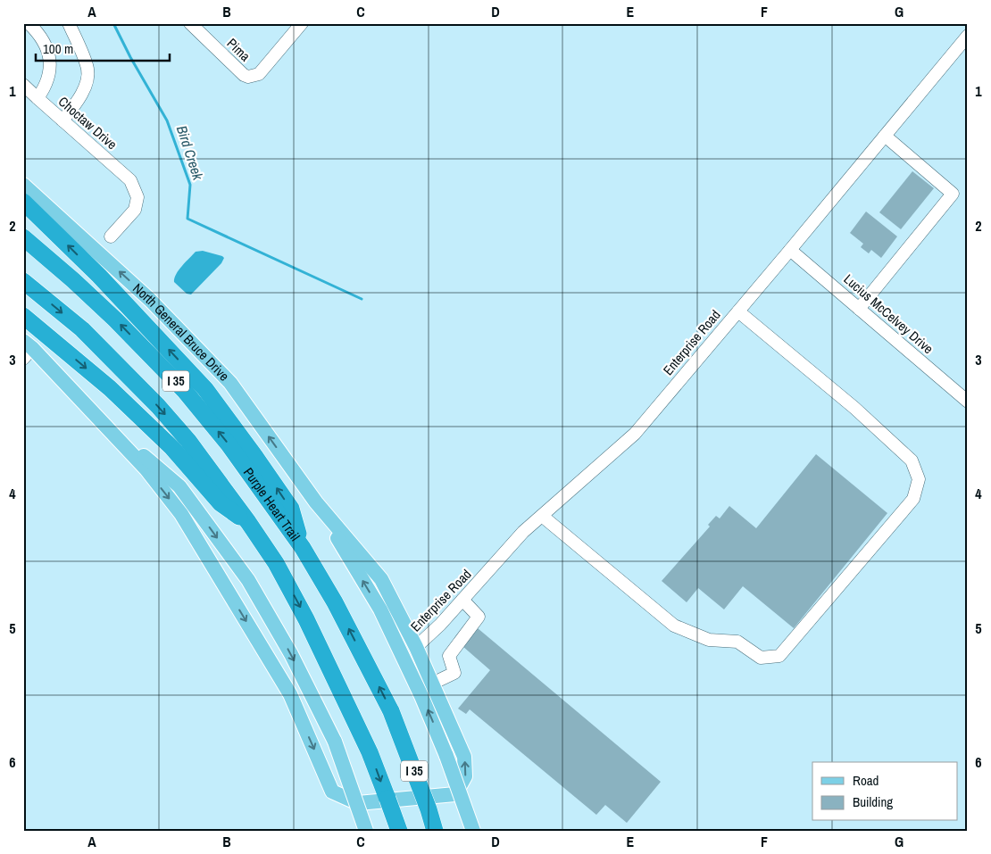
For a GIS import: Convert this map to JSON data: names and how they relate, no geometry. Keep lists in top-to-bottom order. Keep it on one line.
{"streets":{"highway":["I 35","Purple Heart Trail"],"main road":["North General Bruce Drive"],"street":["Pima","Choctaw Drive","Lucius McCelvey Drive","Enterprise Road"]},"crossings":[["Lucius McCelvey Drive","Enterprise Road"]],"water":["Bird Creek"],"legend":["Road","Building"],"scale_bar":"100 m","grid":{"columns":["A","B","C","D","E","F","G"],"rows":["1","2","3","4","5","6"]}}
